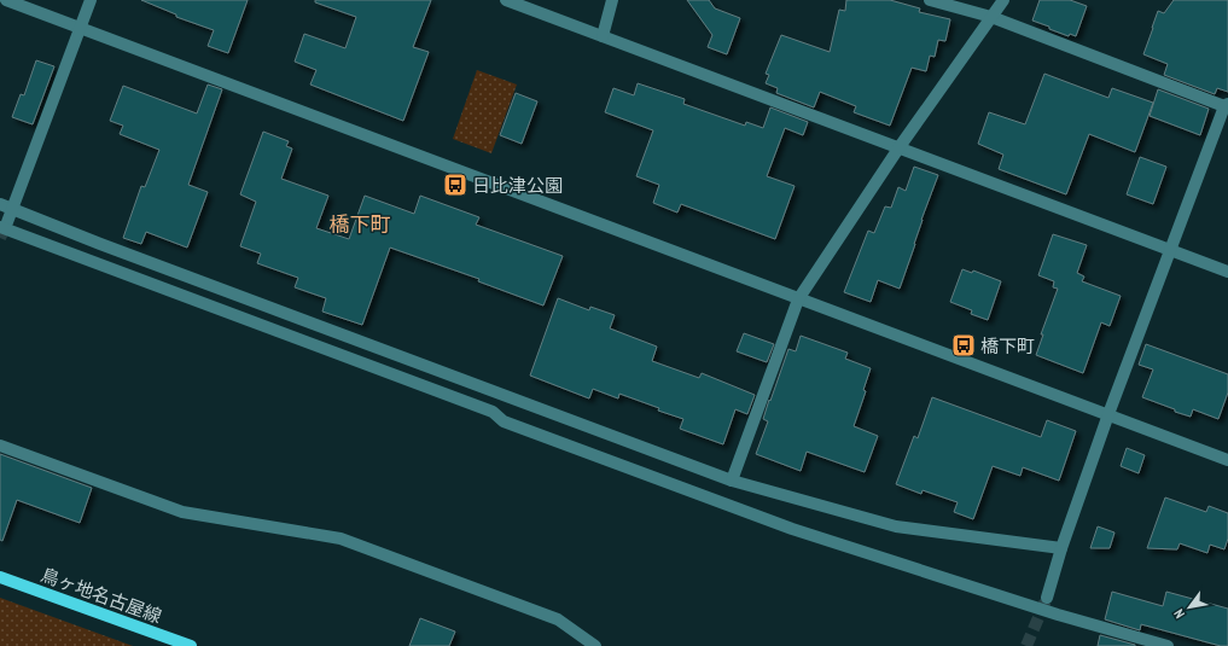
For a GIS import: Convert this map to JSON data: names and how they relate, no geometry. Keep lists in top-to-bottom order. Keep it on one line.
{"streets":{"main road":["鳥ヶ地名古屋線"]},"districts":["橋下町"],"places":{"bus stop":["日比津公園","橋下町"]},"north":"bottom left"}
